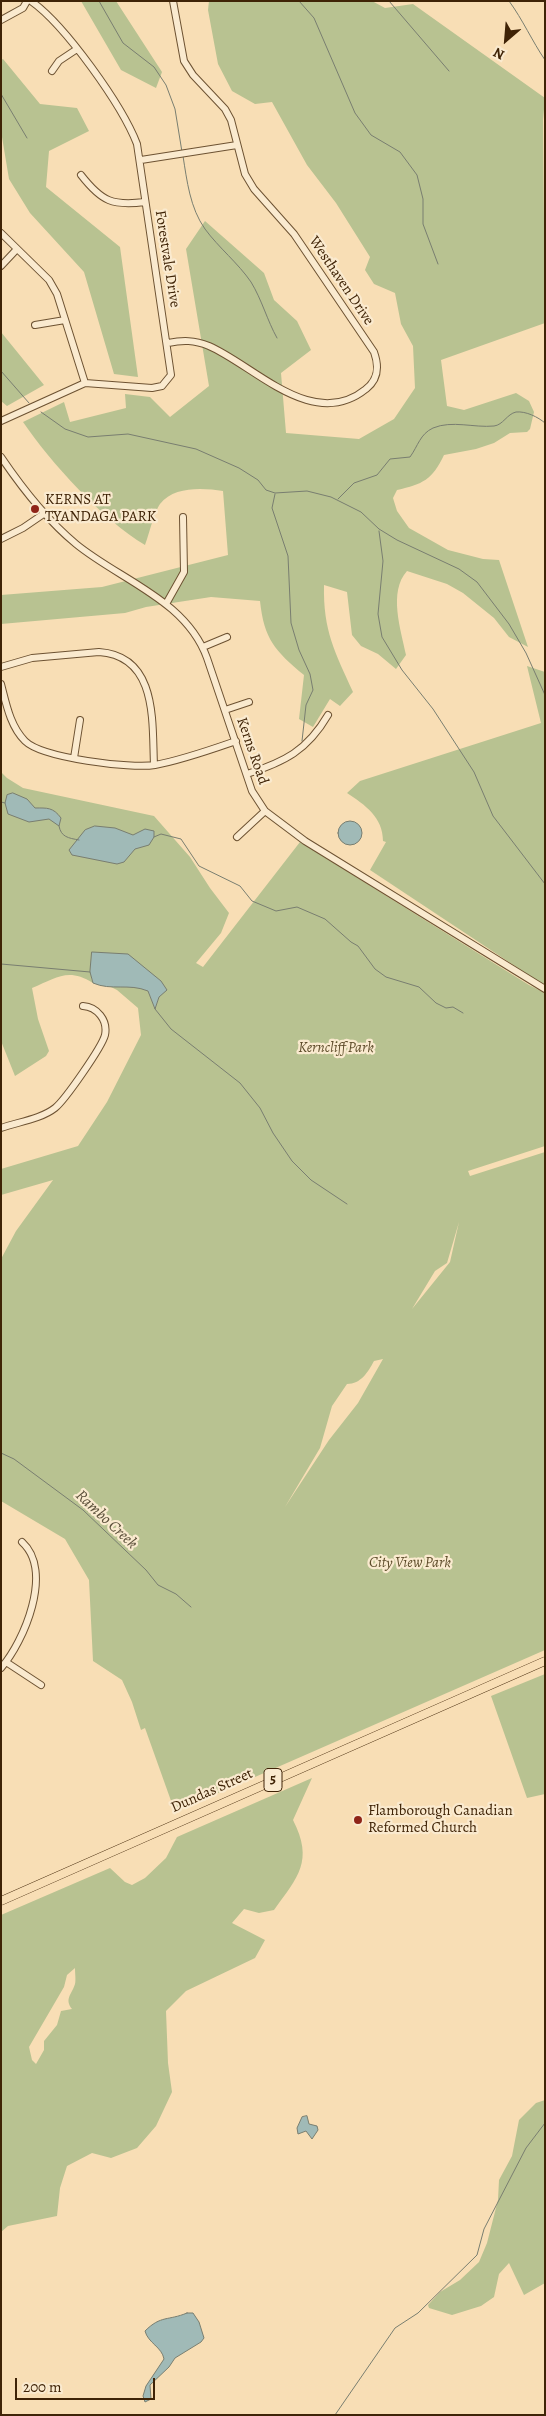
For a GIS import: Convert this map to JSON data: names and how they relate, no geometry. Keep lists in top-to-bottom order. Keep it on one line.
{"streets":{"main road":["5","Dundas Street"],"street":["Forestvale Drive","Westhaven Drive","Kerns Road"]},"crossings":[["Forestvale Drive","Westhaven Drive"]],"water":["Rambo Creek"],"parks":["Kerncliff Park","City View Park"],"places":["KERNS AT TYANDAGA PARK","Flamborough Canadian Reformed Church"],"scale_bar":"200 m","north":"bottom left"}
